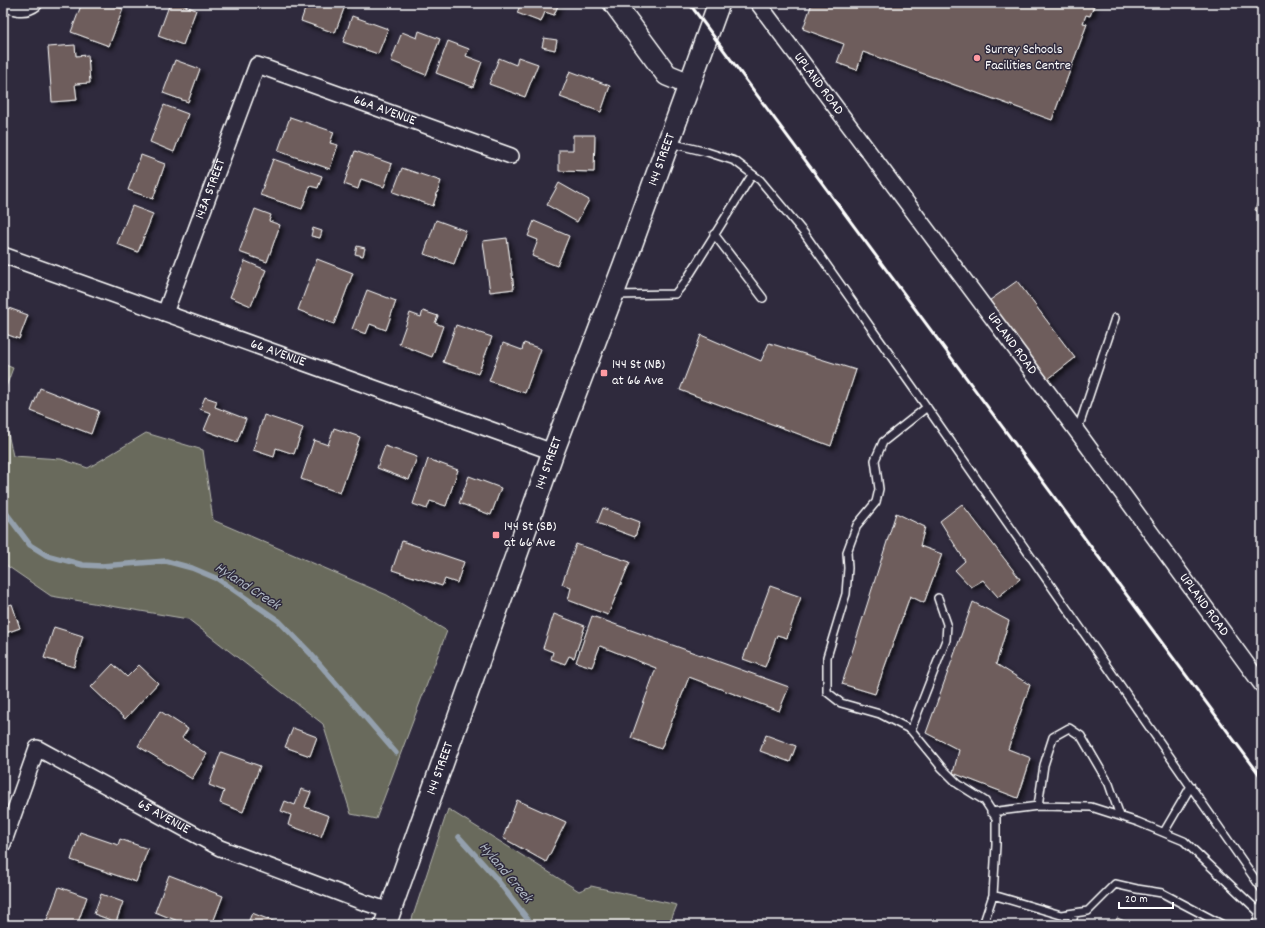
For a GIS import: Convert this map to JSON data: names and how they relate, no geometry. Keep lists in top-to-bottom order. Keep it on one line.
{"streets":{"main road":["144 STREET"],"street":["UPLAND ROAD","66A AVENUE","143A STREET","66 AVENUE","65 AVENUE"]},"crossings":[["66A AVENUE","143A STREET"],["144 STREET","66 AVENUE"],["144 STREET","65 AVENUE"],["143A STREET","66 AVENUE"]],"water":["Hyland Creek"],"places":{"other":["Surrey Schools Facilities Centre"],"transit":["144 St (NB) at 66 Ave","144 St (SB) at 66 Ave"]},"scale_bar":"20 m"}
